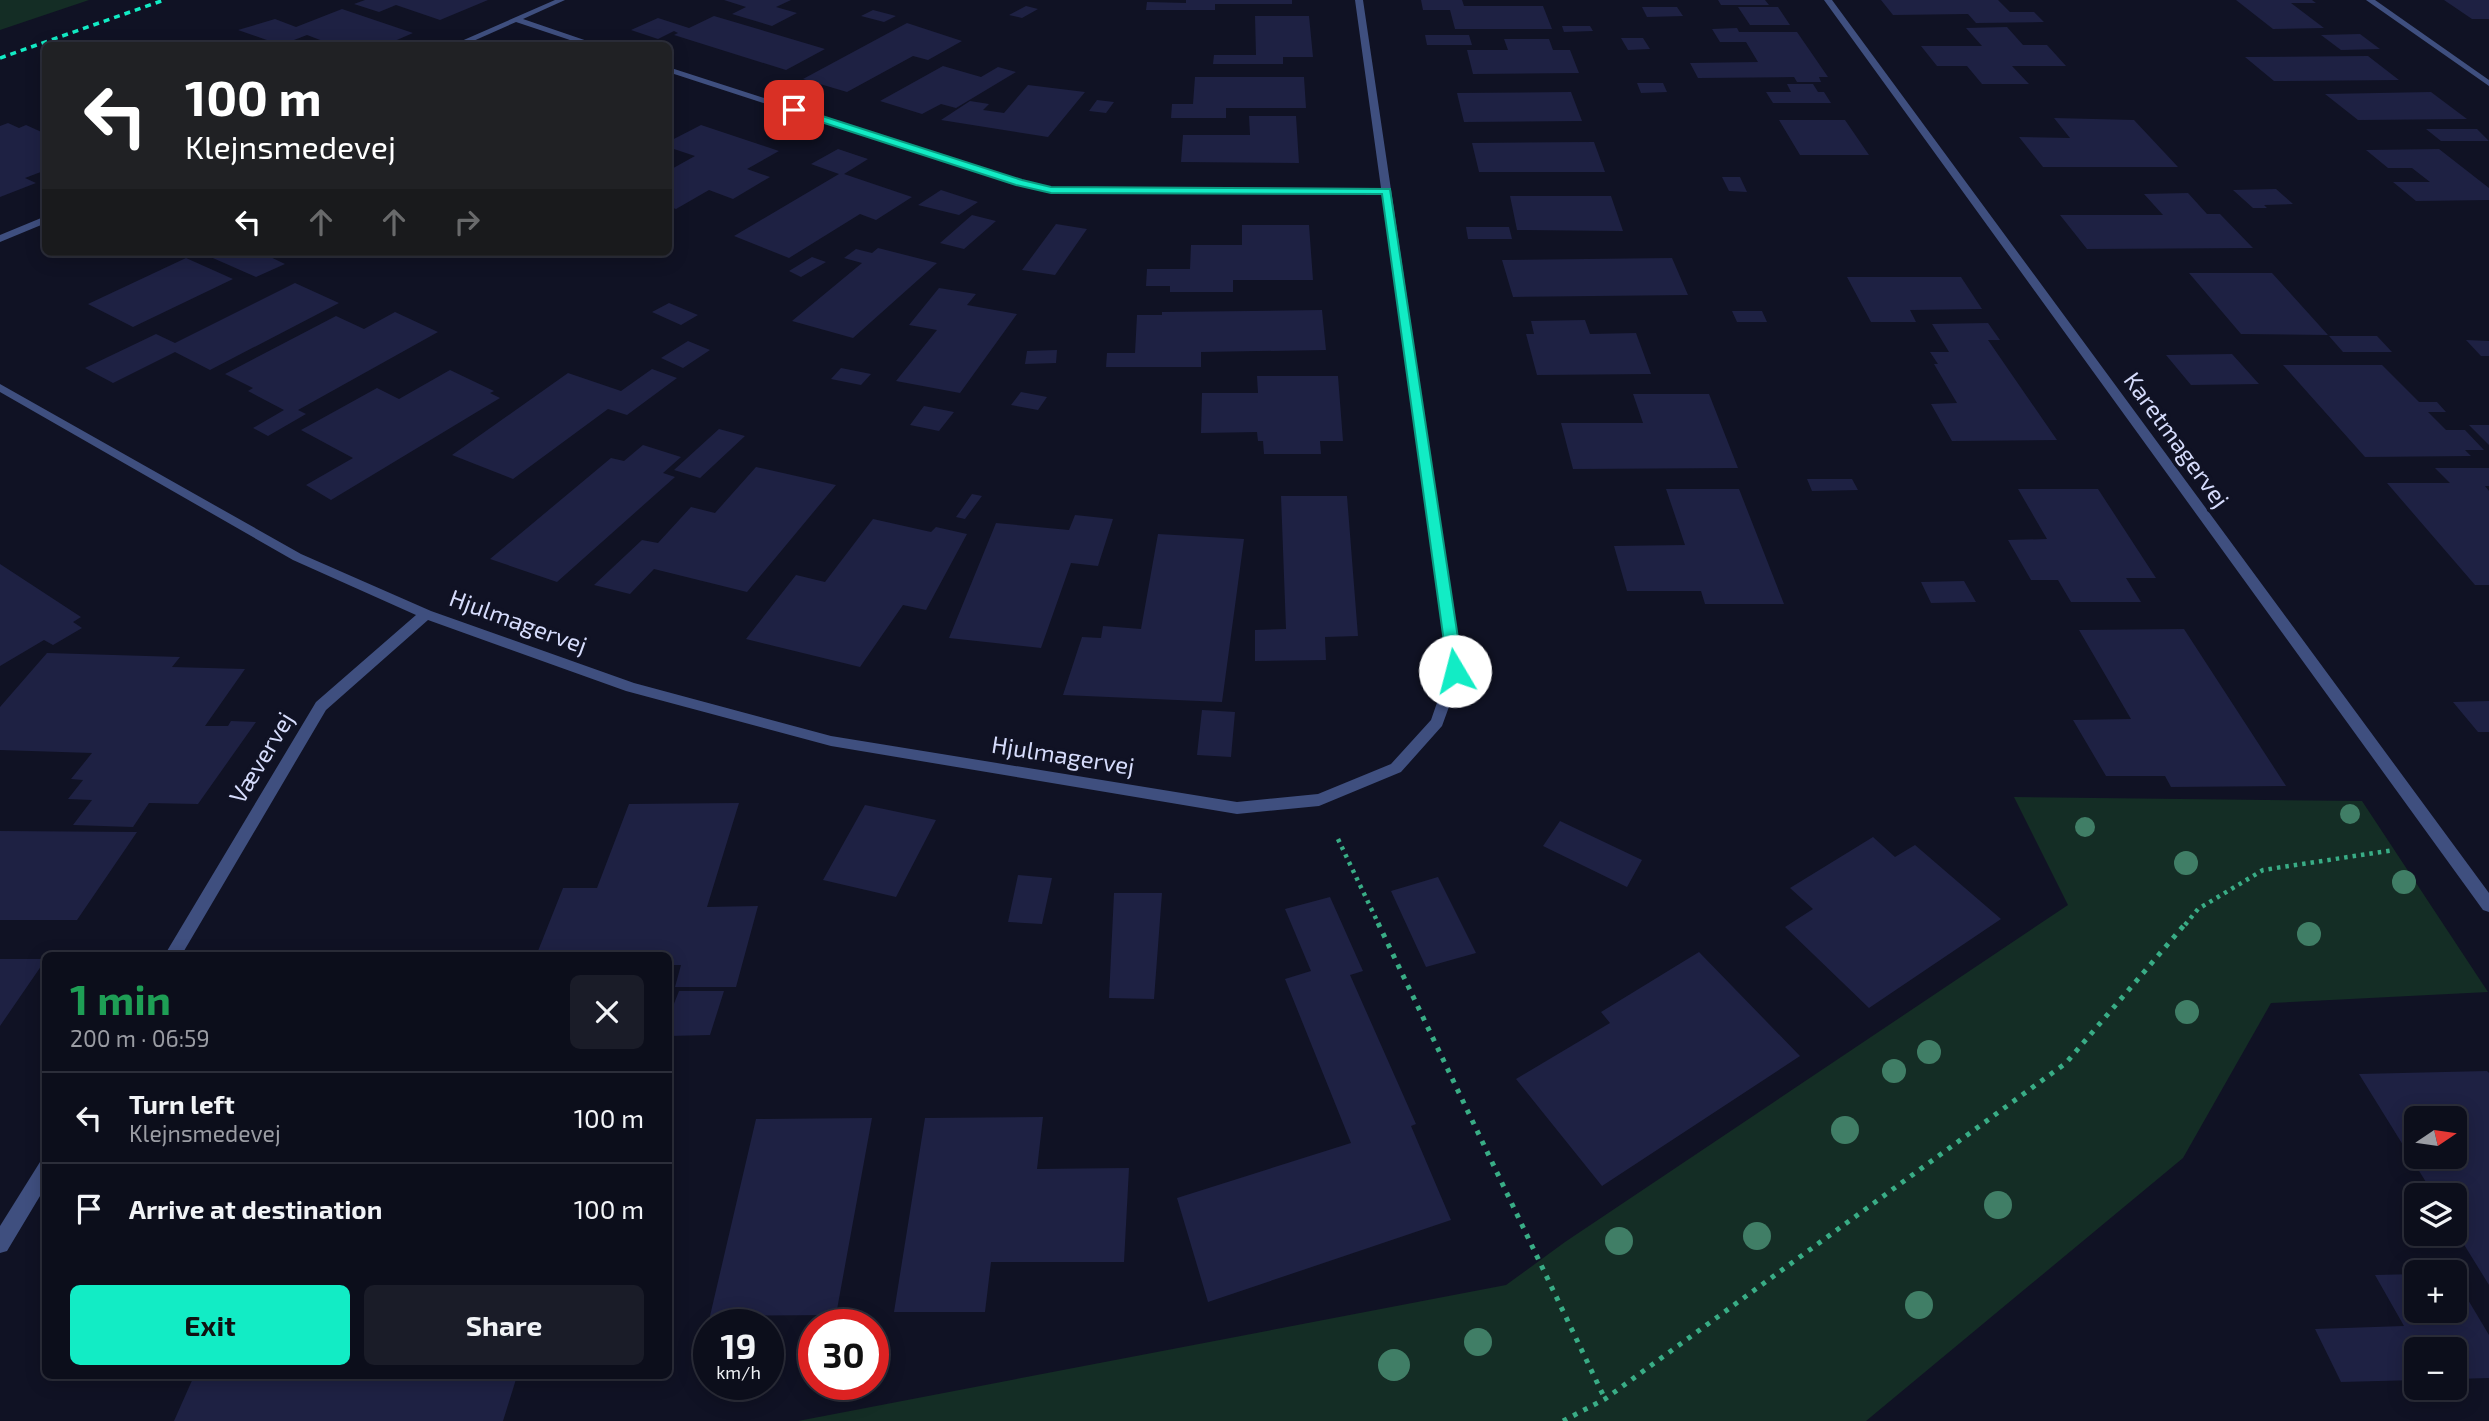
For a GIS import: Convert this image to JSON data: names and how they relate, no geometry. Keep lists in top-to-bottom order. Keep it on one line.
{"streets":{"street":["Karetmagervej","Hjulmagervej","Vævervej"]},"crossings":[["Hjulmagervej","Vævervej"]],"north":"right","page":{"turn":["100 m","Klejnsmedevej"],"heading":["1 min","200 m · 06:59"],"list":[{"name":"Turn left","note":"Klejnsmedevej","value":"100 m"},{"name":"Arrive at destination","value":"100 m"}],"map_buttons":["+","−"],"buttons":["Exit","Share"],"speed":"19 km/h","limit":"30"}}
